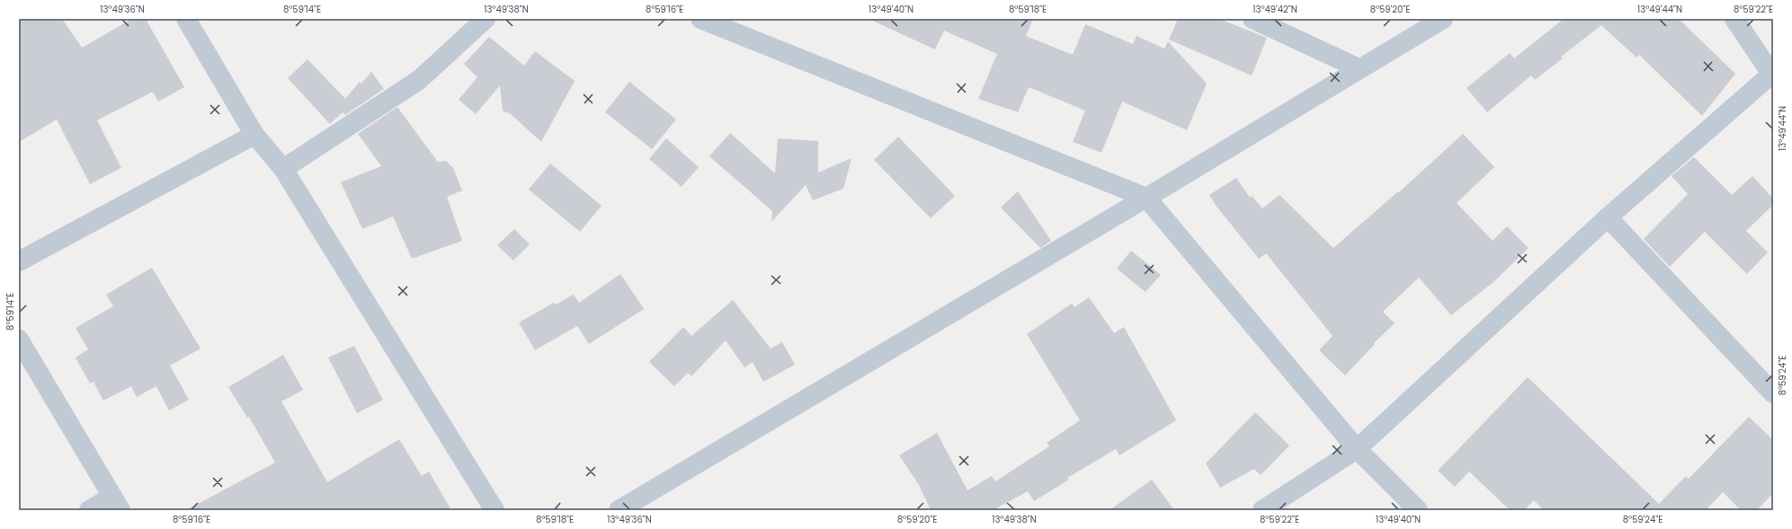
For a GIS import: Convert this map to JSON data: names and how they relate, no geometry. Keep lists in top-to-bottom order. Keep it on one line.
{"coordinates":["13°49'36\"N","8°59'14\"E","13°49'38\"N","8°59'16\"E","13°49'40\"N","8°59'18\"E","13°49'42\"N","8°59'20\"E","13°49'44\"N","8°59'22\"E","8°59'24\"E"]}
